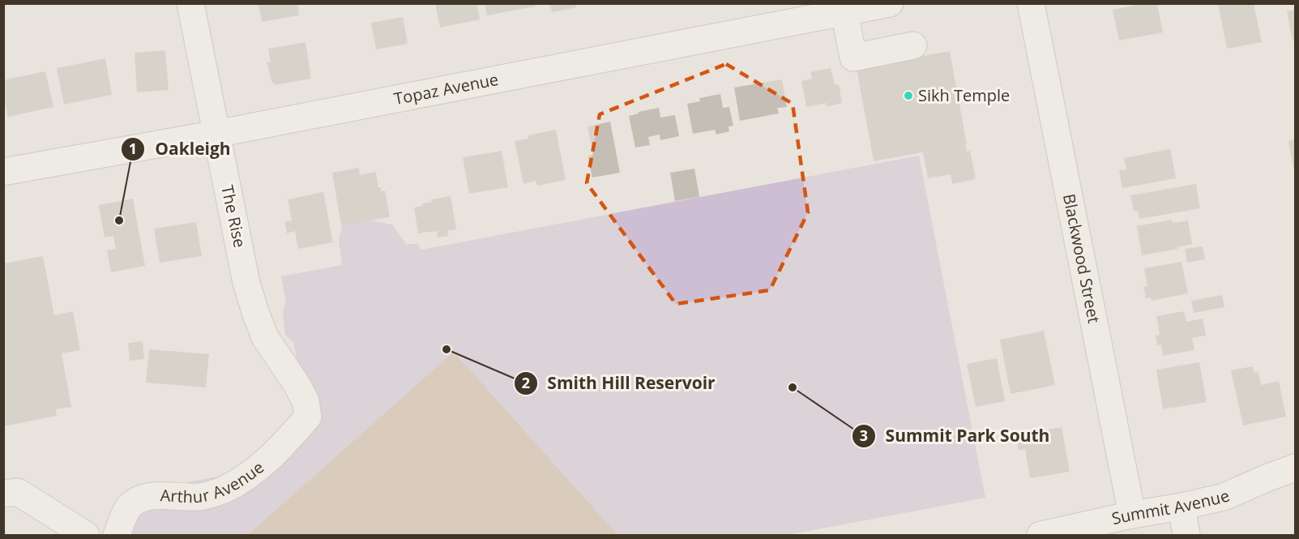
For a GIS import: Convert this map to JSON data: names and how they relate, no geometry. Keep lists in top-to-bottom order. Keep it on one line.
{"streets":{"street":["Topaz Avenue","The Rise","Blackwood Street","Arthur Avenue","Summit Avenue"]},"crossings":[["Topaz Avenue","The Rise"],["The Rise","Arthur Avenue"],["Blackwood Street","Summit Avenue"]],"places":["Sikh Temple","Oakleigh","Smith Hill Reservoir","Summit Park South"]}
